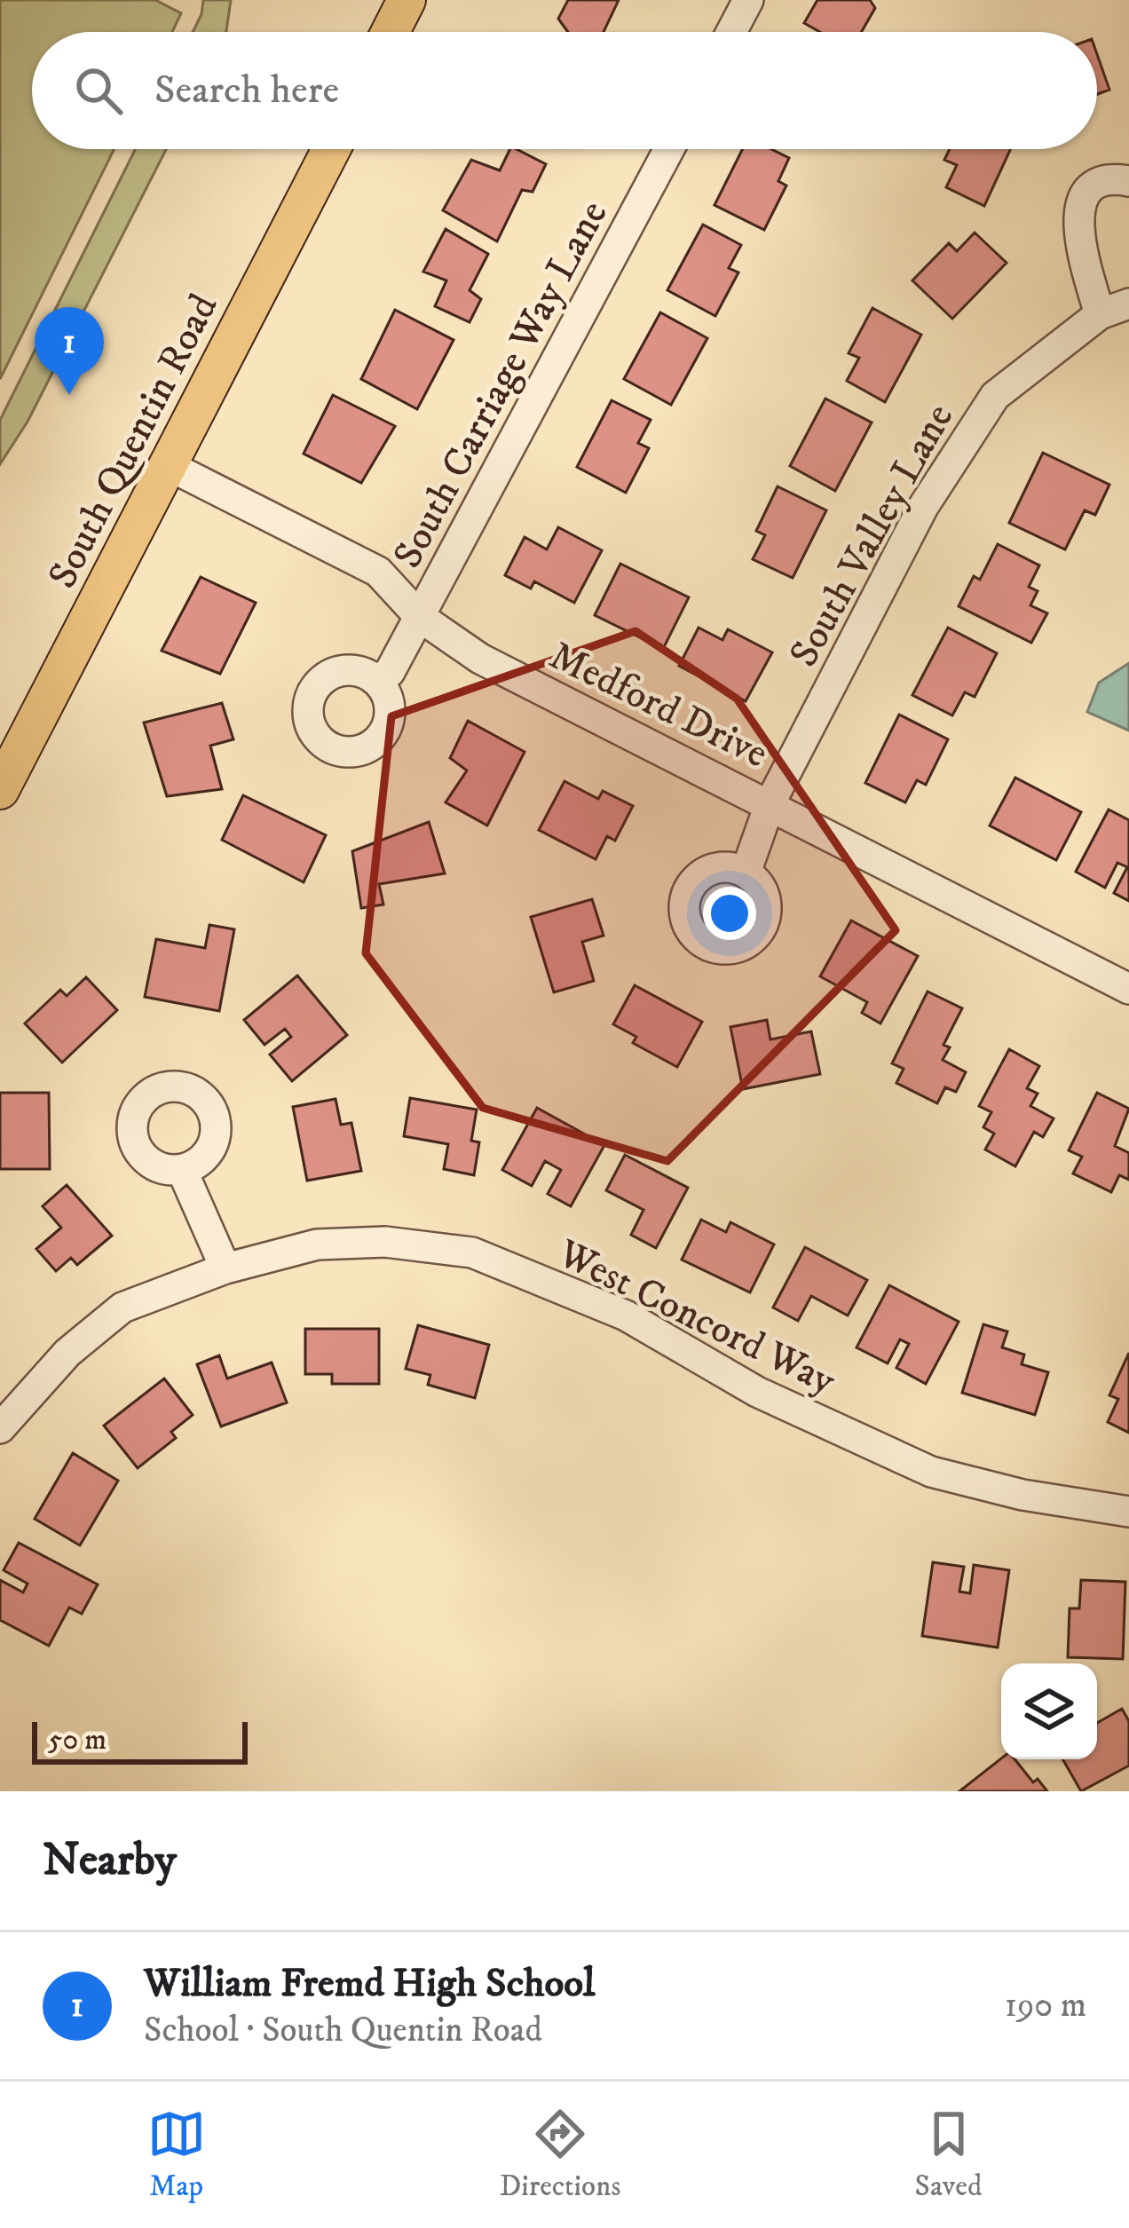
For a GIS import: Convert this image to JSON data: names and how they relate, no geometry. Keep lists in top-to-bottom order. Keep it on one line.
{"streets":{"main road":["South Quentin Road"],"street":["South Carriage Way Lane","South Valley Lane","Medford Drive","West Concord Way"]},"crossings":[["South Carriage Way Lane","Medford Drive"],["South Quentin Road","Medford Drive"],["South Valley Lane","Medford Drive"]],"scale_bar":"50 m","page":{"search":"Search here","pins":"1","scale":"50 m","heading":"Nearby","list":[{"mark":"1","name":"William Fremd High School","note":"School · South Quentin Road","value":"190 m"}],"nav":["Map","Directions","Saved"]}}
